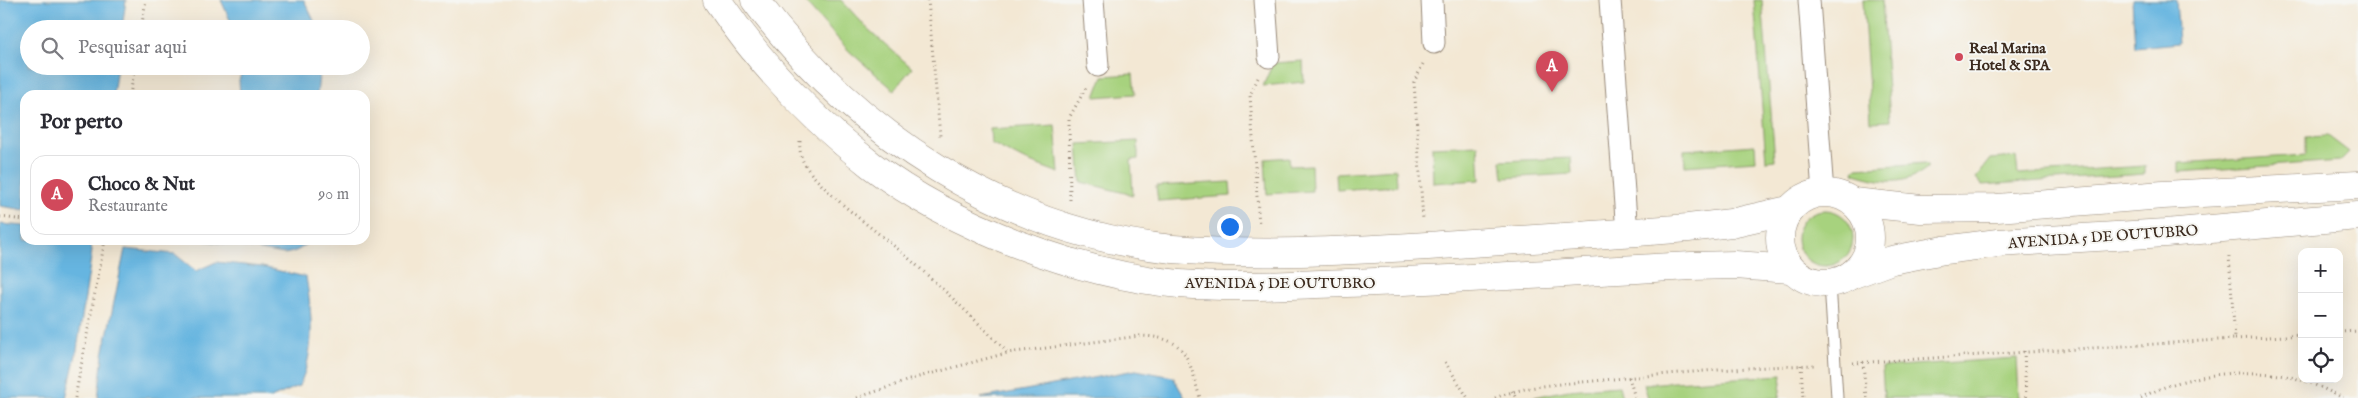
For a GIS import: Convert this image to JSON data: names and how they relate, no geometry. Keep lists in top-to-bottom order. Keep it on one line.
{"streets":{"main road":["AVENIDA 5 DE OUTUBRO"]},"places":["Real Marina Hotel & SPA"],"page":{"search":"Pesquisar aqui","pins":"A","heading":"Por perto","list":[{"mark":"A","name":"Choco & Nut","note":"Restaurante","value":"90 m"}],"map_buttons":["+","−"]}}
